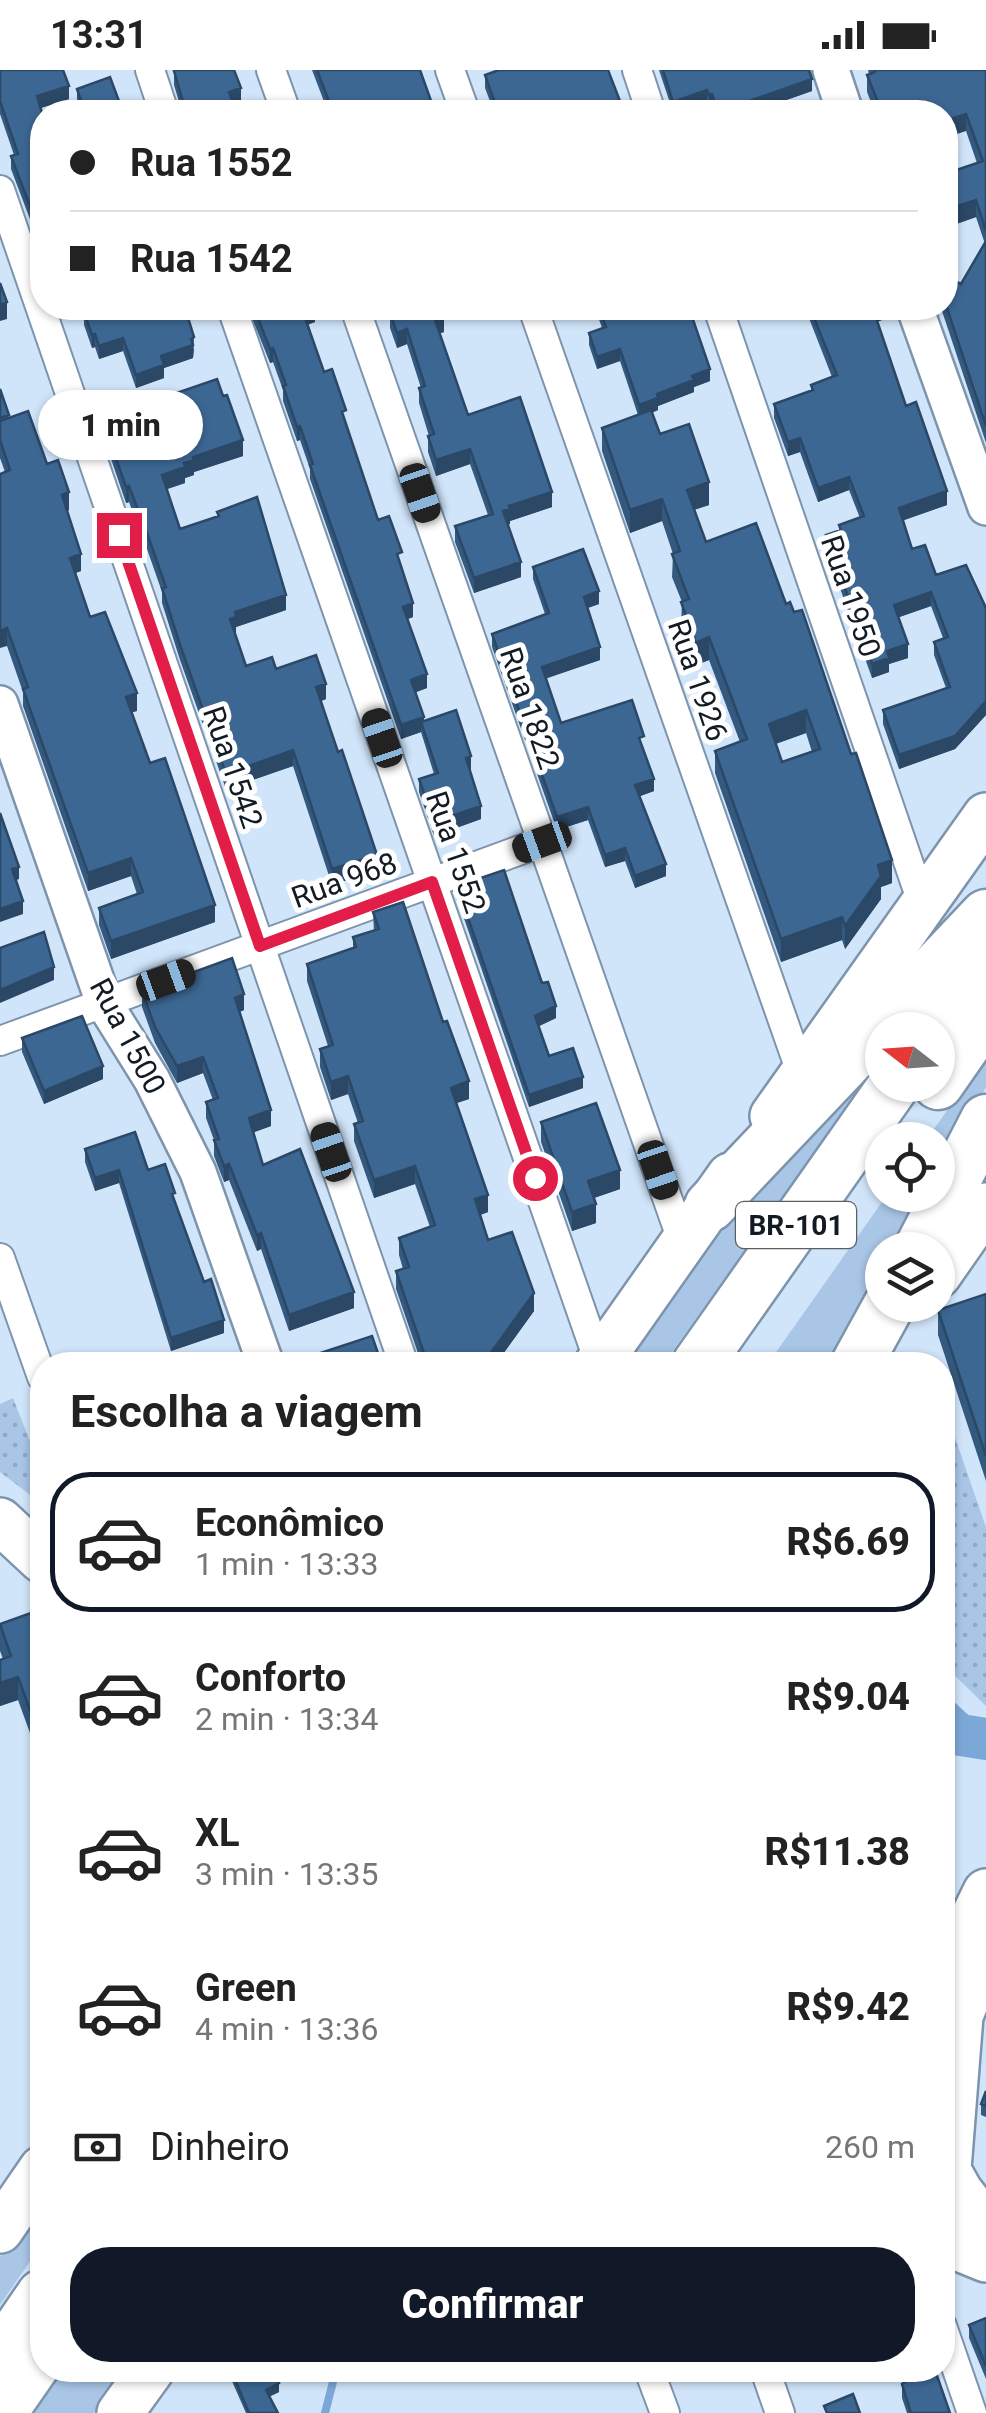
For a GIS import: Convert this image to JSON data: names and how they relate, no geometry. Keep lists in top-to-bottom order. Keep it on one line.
{"streets":{"highway":["BR-101"],"street":["Rua 1950","Rua 1926","Rua 1822","Rua 1542","Rua 1552","Rua 968","Rua 1500"]},"crossings":[["Rua 1822","Rua 968"],["Rua 1542","Rua 968"],["Rua 1552","Rua 968"],["Rua 968","Rua 1500"]],"north":"left","page":{"status":"13:31","banner":["Rua 1552","Rua 1542"],"bubble":"1 min","heading":"Escolha a viagem","list":[{"name":"Econômico","note":"1 min · 13:33","value":"R$6.69"},{"name":"Conforto","note":"2 min · 13:34","value":"R$9.04"},{"name":"XL","note":"3 min · 13:35","value":"R$11.38"},{"name":"Green","note":"4 min · 13:36","value":"R$9.42"}],"pay":["Dinheiro","260 m"],"buttons":"Confirmar"}}
